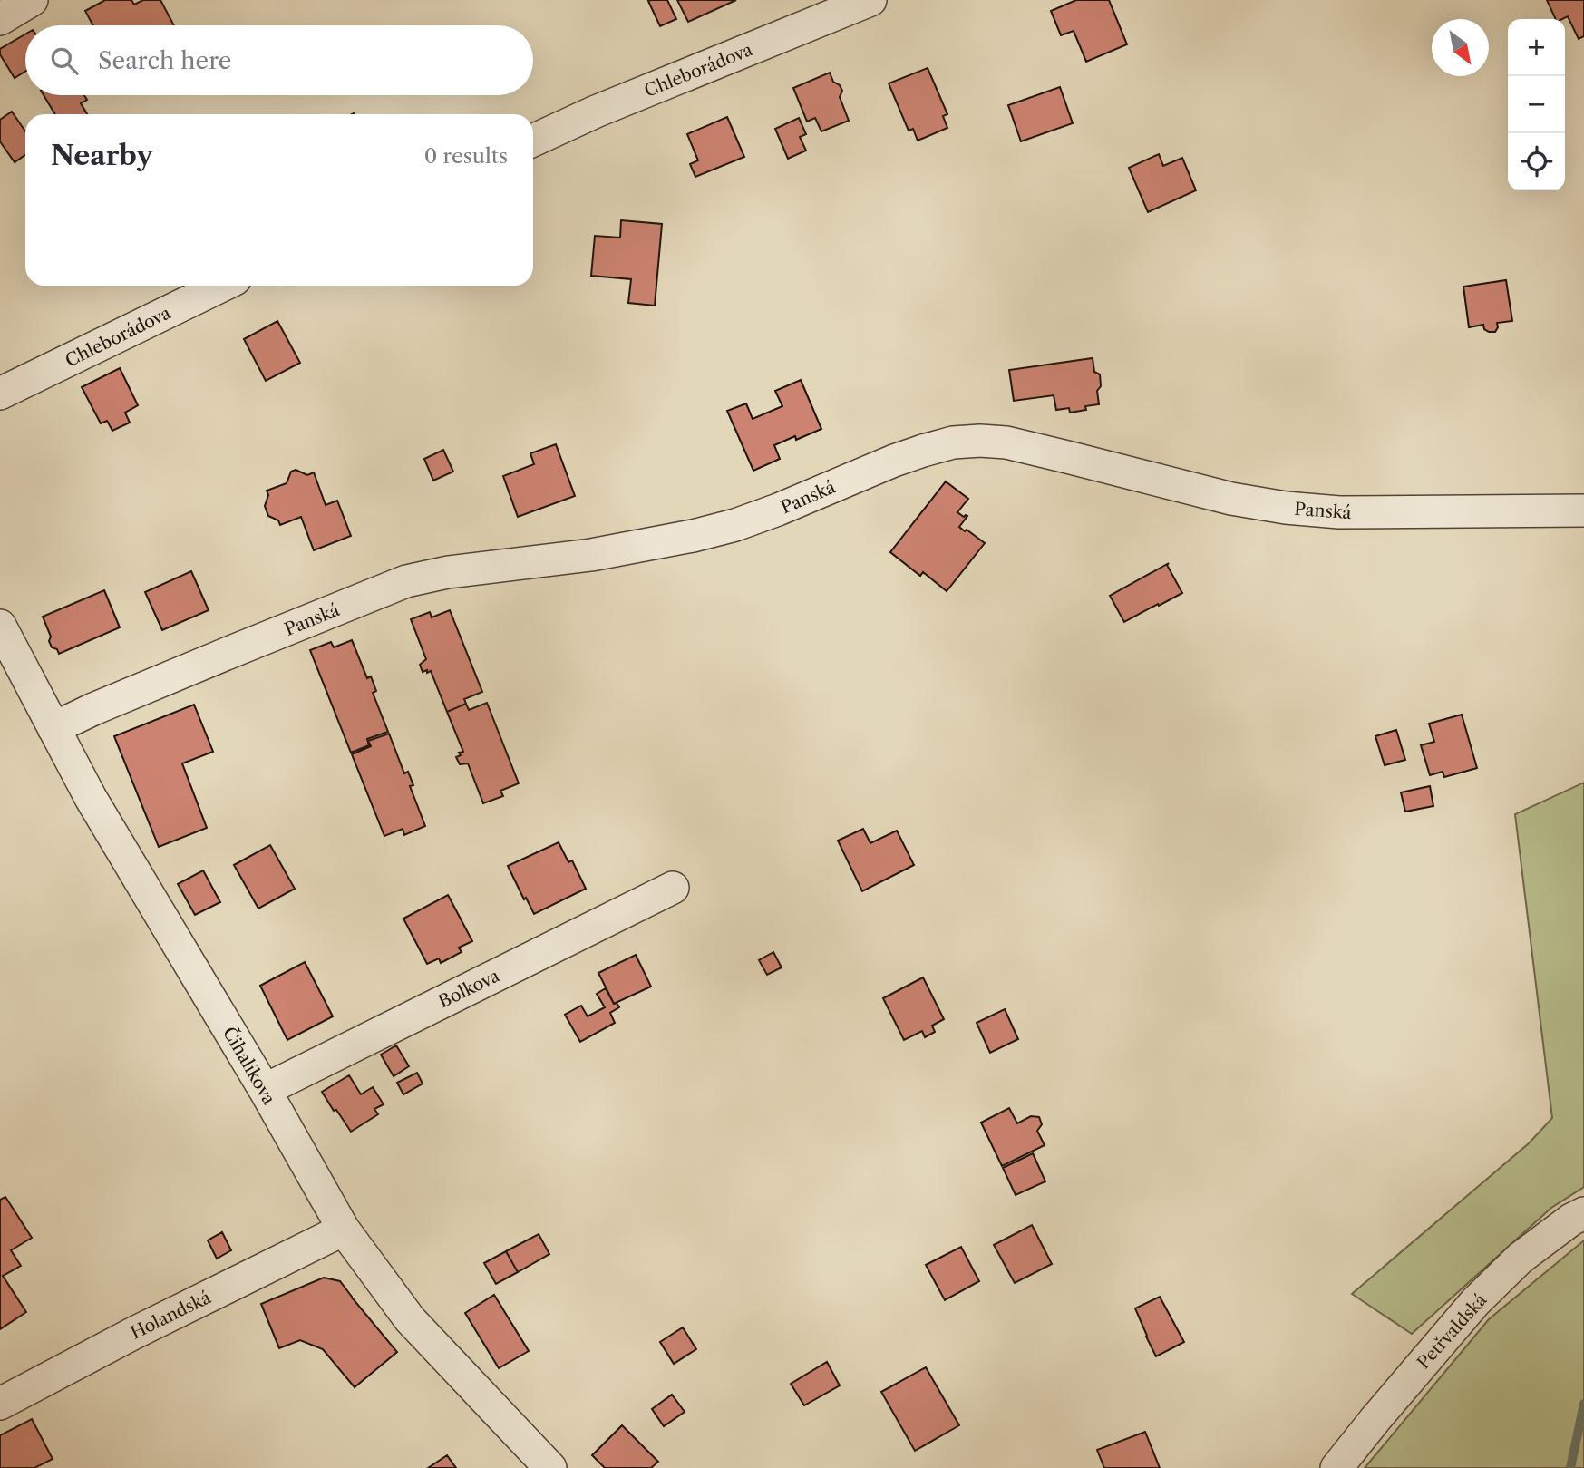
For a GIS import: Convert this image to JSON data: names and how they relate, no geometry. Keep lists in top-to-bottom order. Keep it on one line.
{"streets":{"street":["Chleborádova","Panská","Bolkova","Čihalíkova","Holandská","Petřvaldská"]},"crossings":[["Panská","Čihalíkova"],["Bolkova","Čihalíkova"],["Čihalíkova","Holandská"]],"north":"bottom right","page":{"map_buttons":["+","−"],"search":"Search here","heading":["Nearby","0 results"]}}
